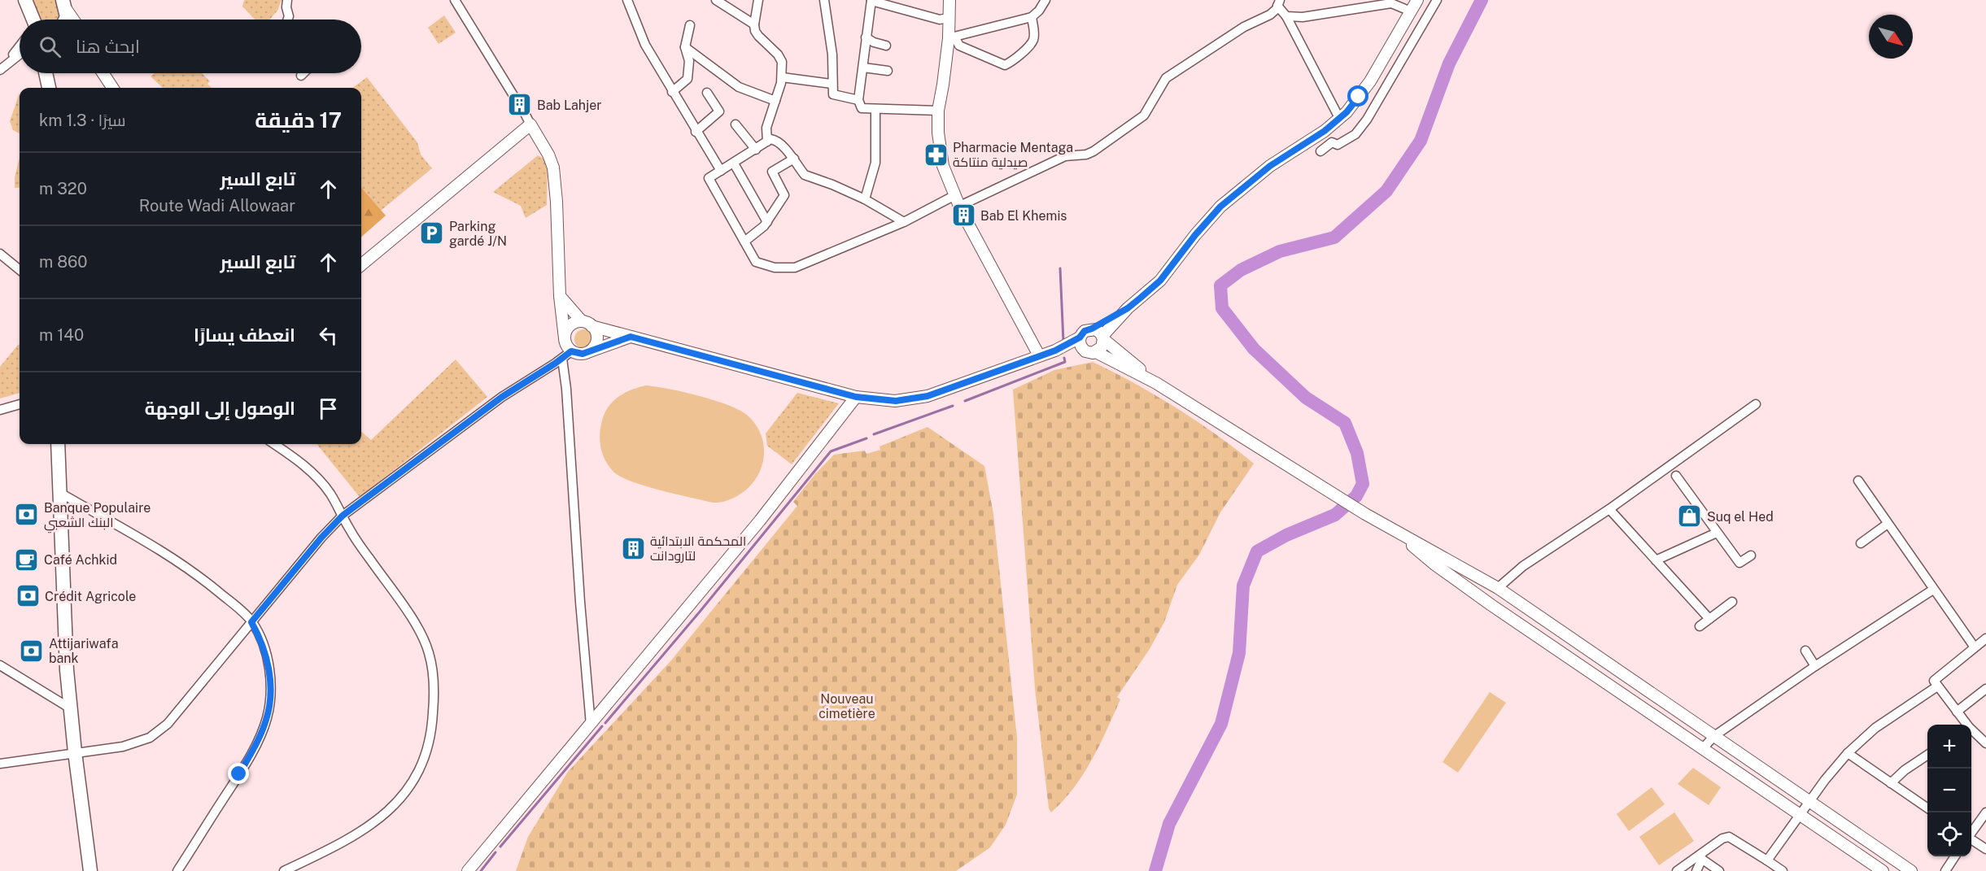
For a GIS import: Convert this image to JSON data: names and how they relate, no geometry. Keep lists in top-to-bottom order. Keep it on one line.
{"parks":["Nouveau cimetière"],"places":{"building":["Bab Lahjer","Bab El Khemis","المحكمة الابتدائية لتارودانت"],"pharmacy":["Pharmacie Mentaga صيدلية منتاكة"],"parking":["Parking gardé J/N"],"bank":["Banque Populaire البنك الشعبي","Crédit Agricole","Attijariwafa bank"],"shop":["Suq el Hed"],"cafe":["Café Achkid"]},"north":"bottom right","page":{"search":"ابحث هنا","heading":["17 دقيقة","سيرًا · 1.3 km"],"list":[["تابع السير","Route Wadi Allowaar","320 m"],["تابع السير","860 m"],["انعطف يسارًا","140 m"],"الوصول إلى الوجهة"],"map_buttons":["+","−"]}}
